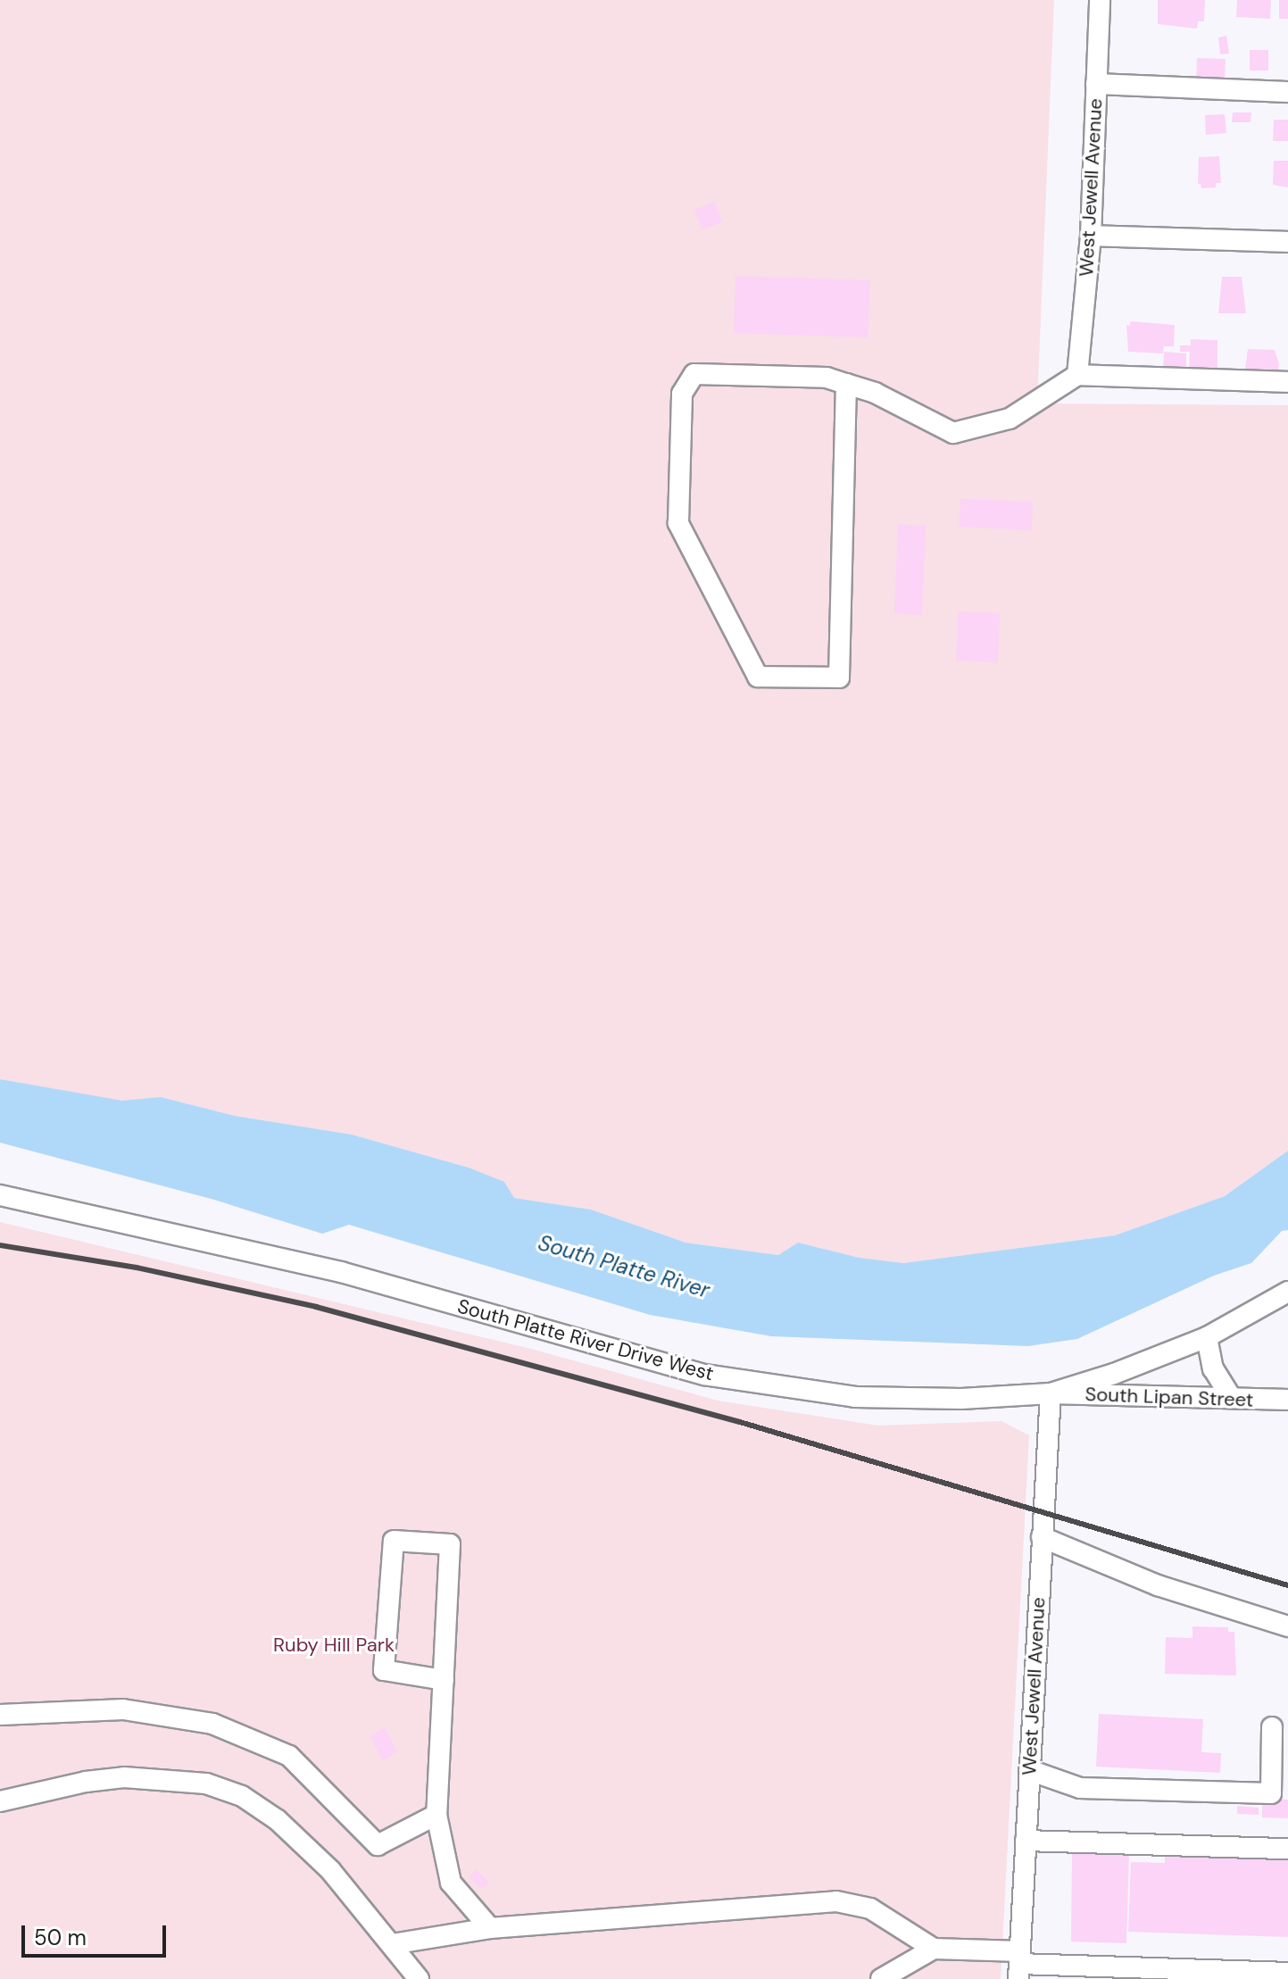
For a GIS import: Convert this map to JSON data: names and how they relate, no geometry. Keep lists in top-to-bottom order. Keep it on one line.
{"streets":{"street":["West Jewell Avenue","South Platte River Drive West","South Lipan Street"]},"crossings":[["West Jewell Avenue","South Platte River Drive West"],["West Jewell Avenue","South Lipan Street"],["South Platte River Drive West","South Lipan Street"]],"water":["South Platte River"],"parks":["Ruby Hill Park"],"scale_bar":"50 m"}
